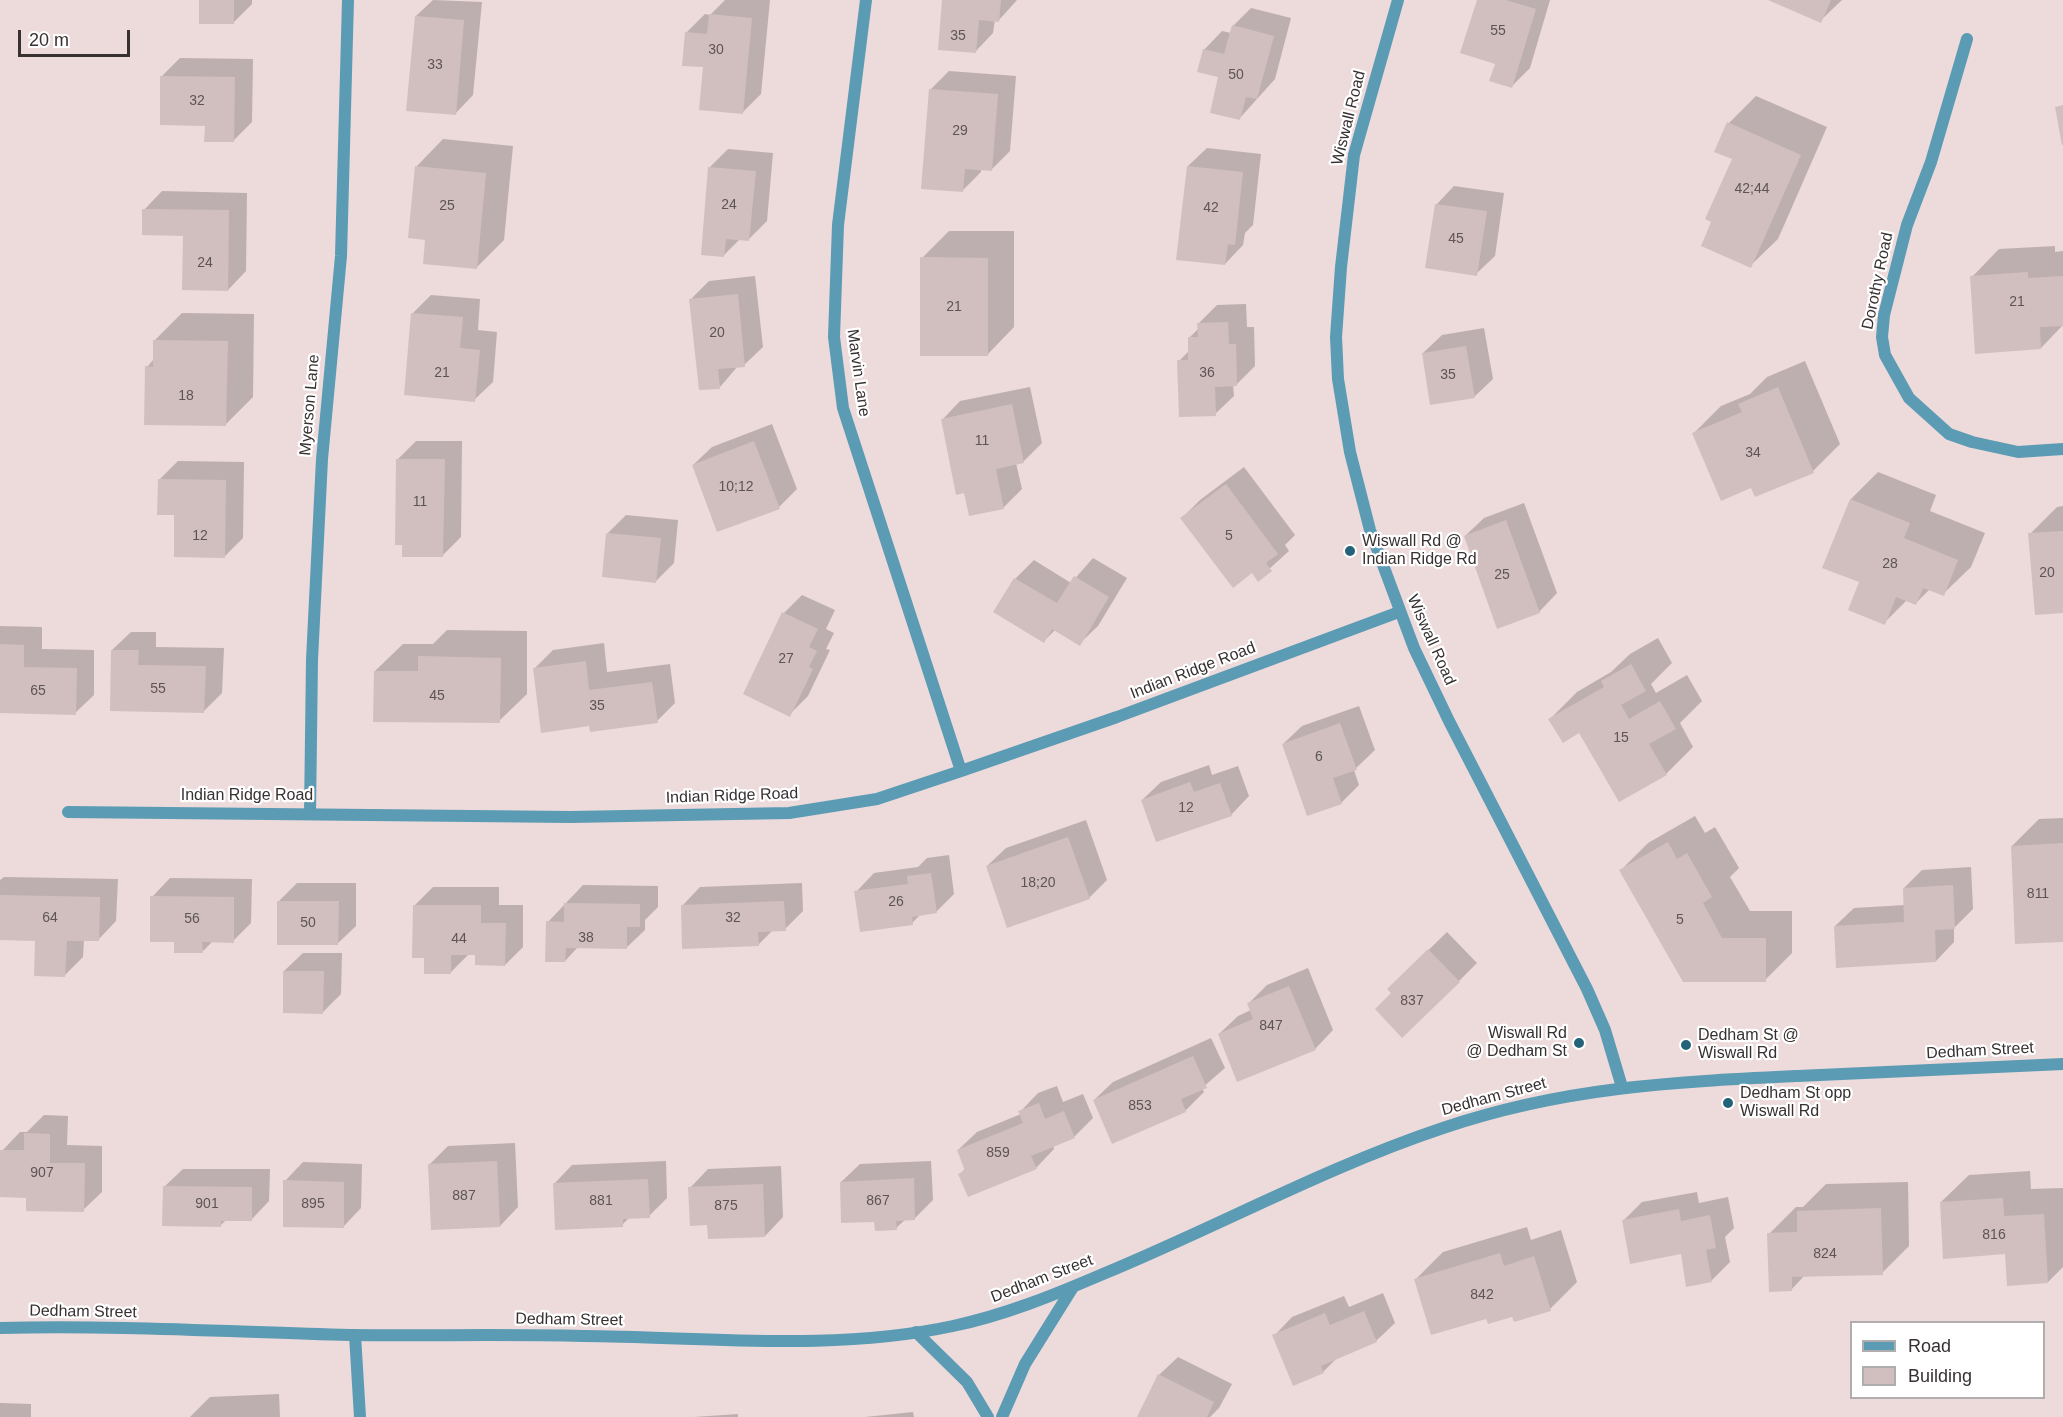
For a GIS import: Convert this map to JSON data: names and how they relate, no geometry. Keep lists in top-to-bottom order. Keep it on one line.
{"streets":{"street":["Wiswall Road","Dorothy Road","Marvin Lane","Myerson Lane","Indian Ridge Road","Dedham Street"]},"crossings":[["Wiswall Road","Indian Ridge Road"],["Wiswall Road","Dedham Street"],["Marvin Lane","Indian Ridge Road"],["Myerson Lane","Indian Ridge Road"]],"places":["Wiswall Rd @ Indian Ridge Rd","Wiswall Rd @ Dedham St","Dedham St @ Wiswall Rd","Dedham St opp Wiswall Rd"],"house_numbers":["55","35","30","33","50","32","29","42;44","24","25","42","45","24","21","21","20","21","36","35","18","11","34","10;12","11","12","5","28","20","25","27","55","65","45","35","15","6","12","18;20","811","26","64","32","56","5","50","38","44","837","847","853","859","907","887","881","867","901","895","875","816","824","842"],"legend":["Road","Building"],"scale_bar":"20 m"}
